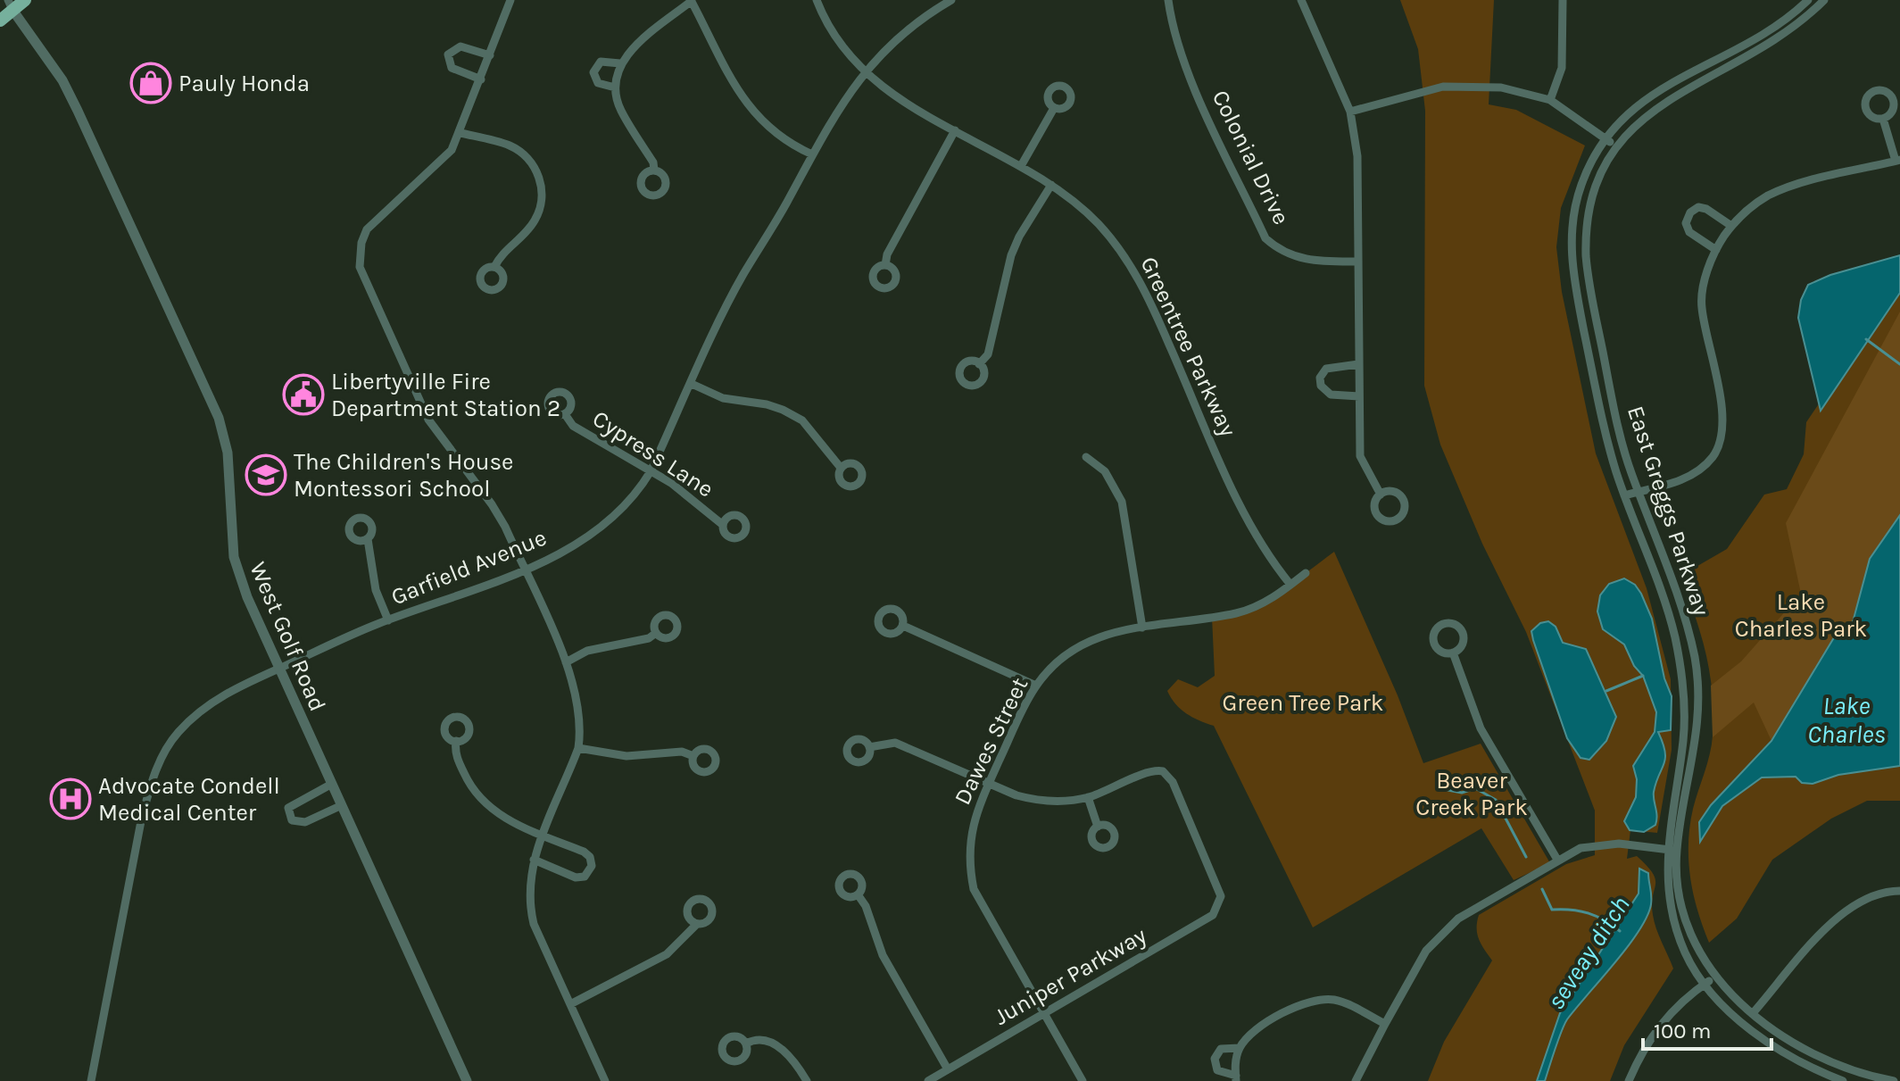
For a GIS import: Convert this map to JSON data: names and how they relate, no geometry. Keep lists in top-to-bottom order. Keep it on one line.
{"streets":{"street":["Colonial Drive","Greentree Parkway","Cypress Lane","East Greggs Parkway","Garfield Avenue","West Golf Road","Dawes Street","Juniper Parkway"]},"crossings":[["Greentree Parkway","Garfield Avenue"],["Greentree Parkway","Dawes Street"],["Cypress Lane","Garfield Avenue"],["Garfield Avenue","West Golf Road"],["Dawes Street","Juniper Parkway"]],"water":["Lake Charles","seveay ditch"],"parks":["Lake Charles Park","Green Tree Park","Beaver Creek Park"],"places":{"shop":["Pauly Honda"],"public building":["Libertyville Fire Department Station 2"],"school or university":["The Children's House Montessori School"],"hospital":["Advocate Condell Medical Center"]},"scale_bar":"100 m"}
